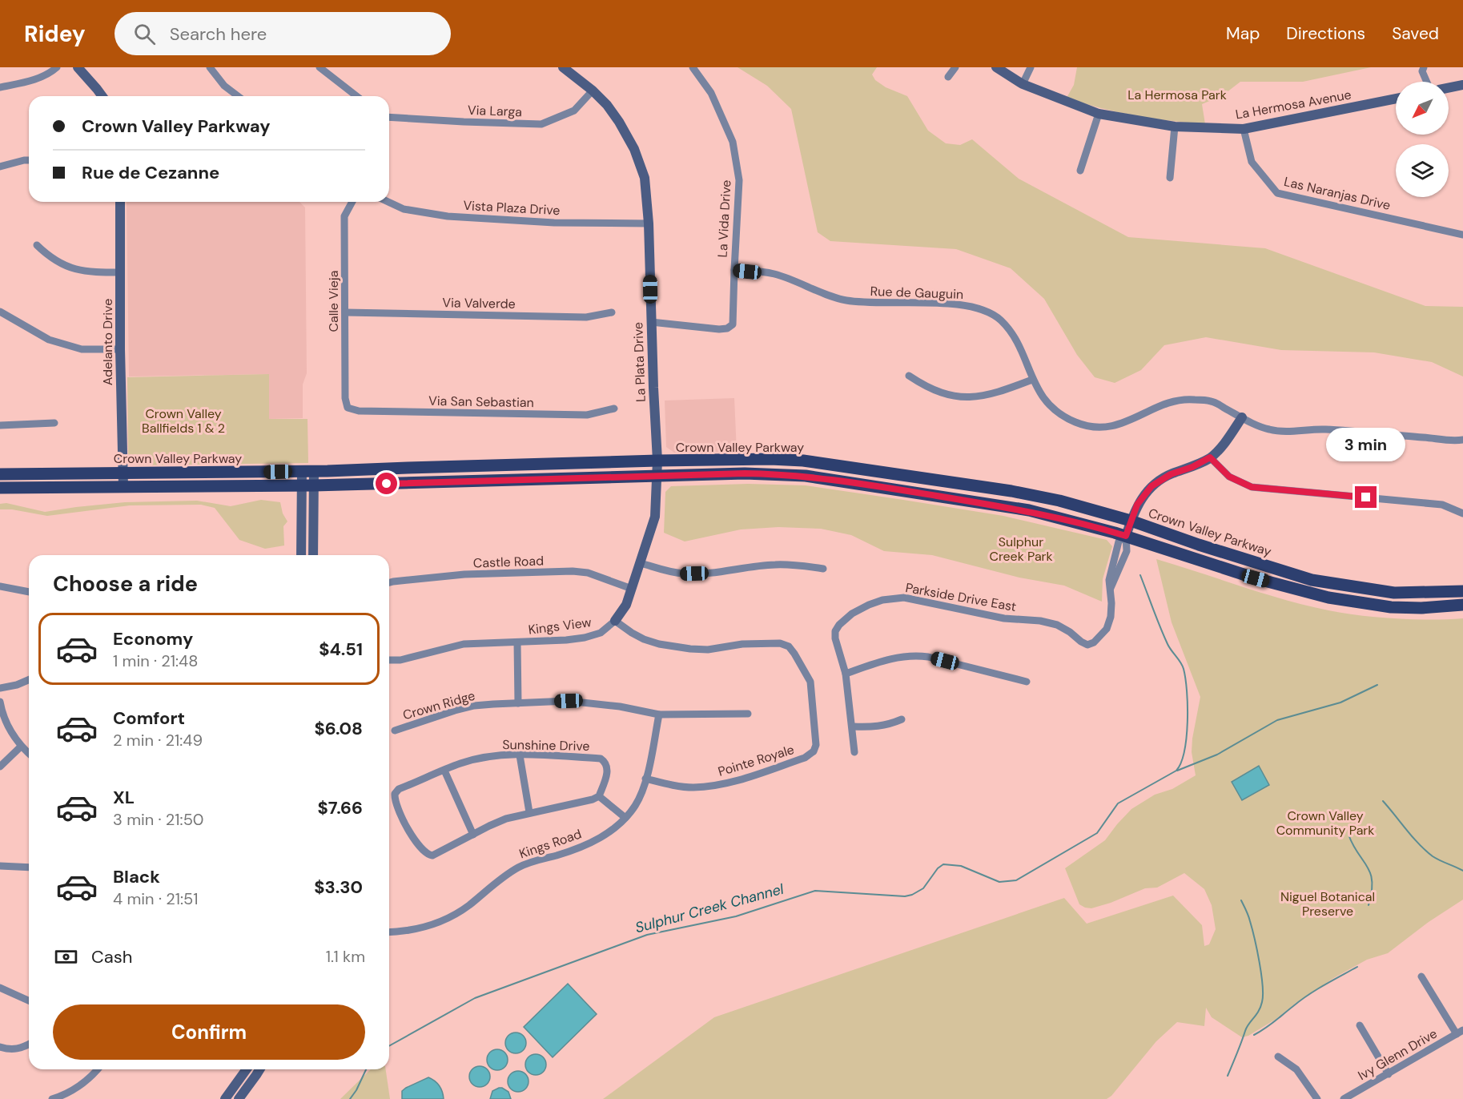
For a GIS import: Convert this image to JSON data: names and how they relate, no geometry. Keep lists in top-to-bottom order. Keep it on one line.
{"streets":{"main road":["Crown Valley Parkway"],"street":["La Hermosa Avenue","Via Larga","Las Naranjas Drive","Vista Plaza Drive","La Vida Drive","Rue de Gauguin","Calle Vieja","Via Valverde","Adelanto Drive","La Plata Drive","Via San Sebastian","Castle Road","Parkside Drive East","Kings View","Crown Ridge","Sunshine Drive","Pointe Royale","Kings Road","Ivy Glenn Drive"]},"crossings":[["La Hermosa Avenue","Las Naranjas Drive"],["Via Larga","La Plata Drive"],["Vista Plaza Drive","La Plata Drive"],["La Vida Drive","Rue de Gauguin"],["La Vida Drive","La Plata Drive"],["Calle Vieja","Via Valverde"],["Calle Vieja","Via San Sebastian"],["Adelanto Drive","Crown Valley Parkway"],["La Plata Drive","Crown Valley Parkway"],["La Plata Drive","Castle Road"],["La Plata Drive","Kings View"],["La Plata Drive","Pointe Royale"],["Crown Valley Parkway","Parkside Drive East"],["Kings View","Pointe Royale"],["Crown Ridge","Kings Road"],["Pointe Royale","Kings Road"]],"water":["Sulphur Creek Channel"],"parks":["La Hermosa Park","Crown Valley Ballfields 1 & 2","Sulphur Creek Park","Crown Valley Community Park","Niguel Botanical Preserve"],"north":"bottom left","page":{"header":"Ridey","search":"Search here","nav":["Map","Directions","Saved"],"banner":["Crown Valley Parkway","Rue de Cezanne"],"bubble":"3 min","heading":"Choose a ride","list":[{"name":"Economy","note":"1 min · 21:48","value":"$4.51"},{"name":"Comfort","note":"2 min · 21:49","value":"$6.08"},{"name":"XL","note":"3 min · 21:50","value":"$7.66"},{"name":"Black","note":"4 min · 21:51","value":"$3.30"}],"pay":["Cash","1.1 km"],"buttons":"Confirm"}}
